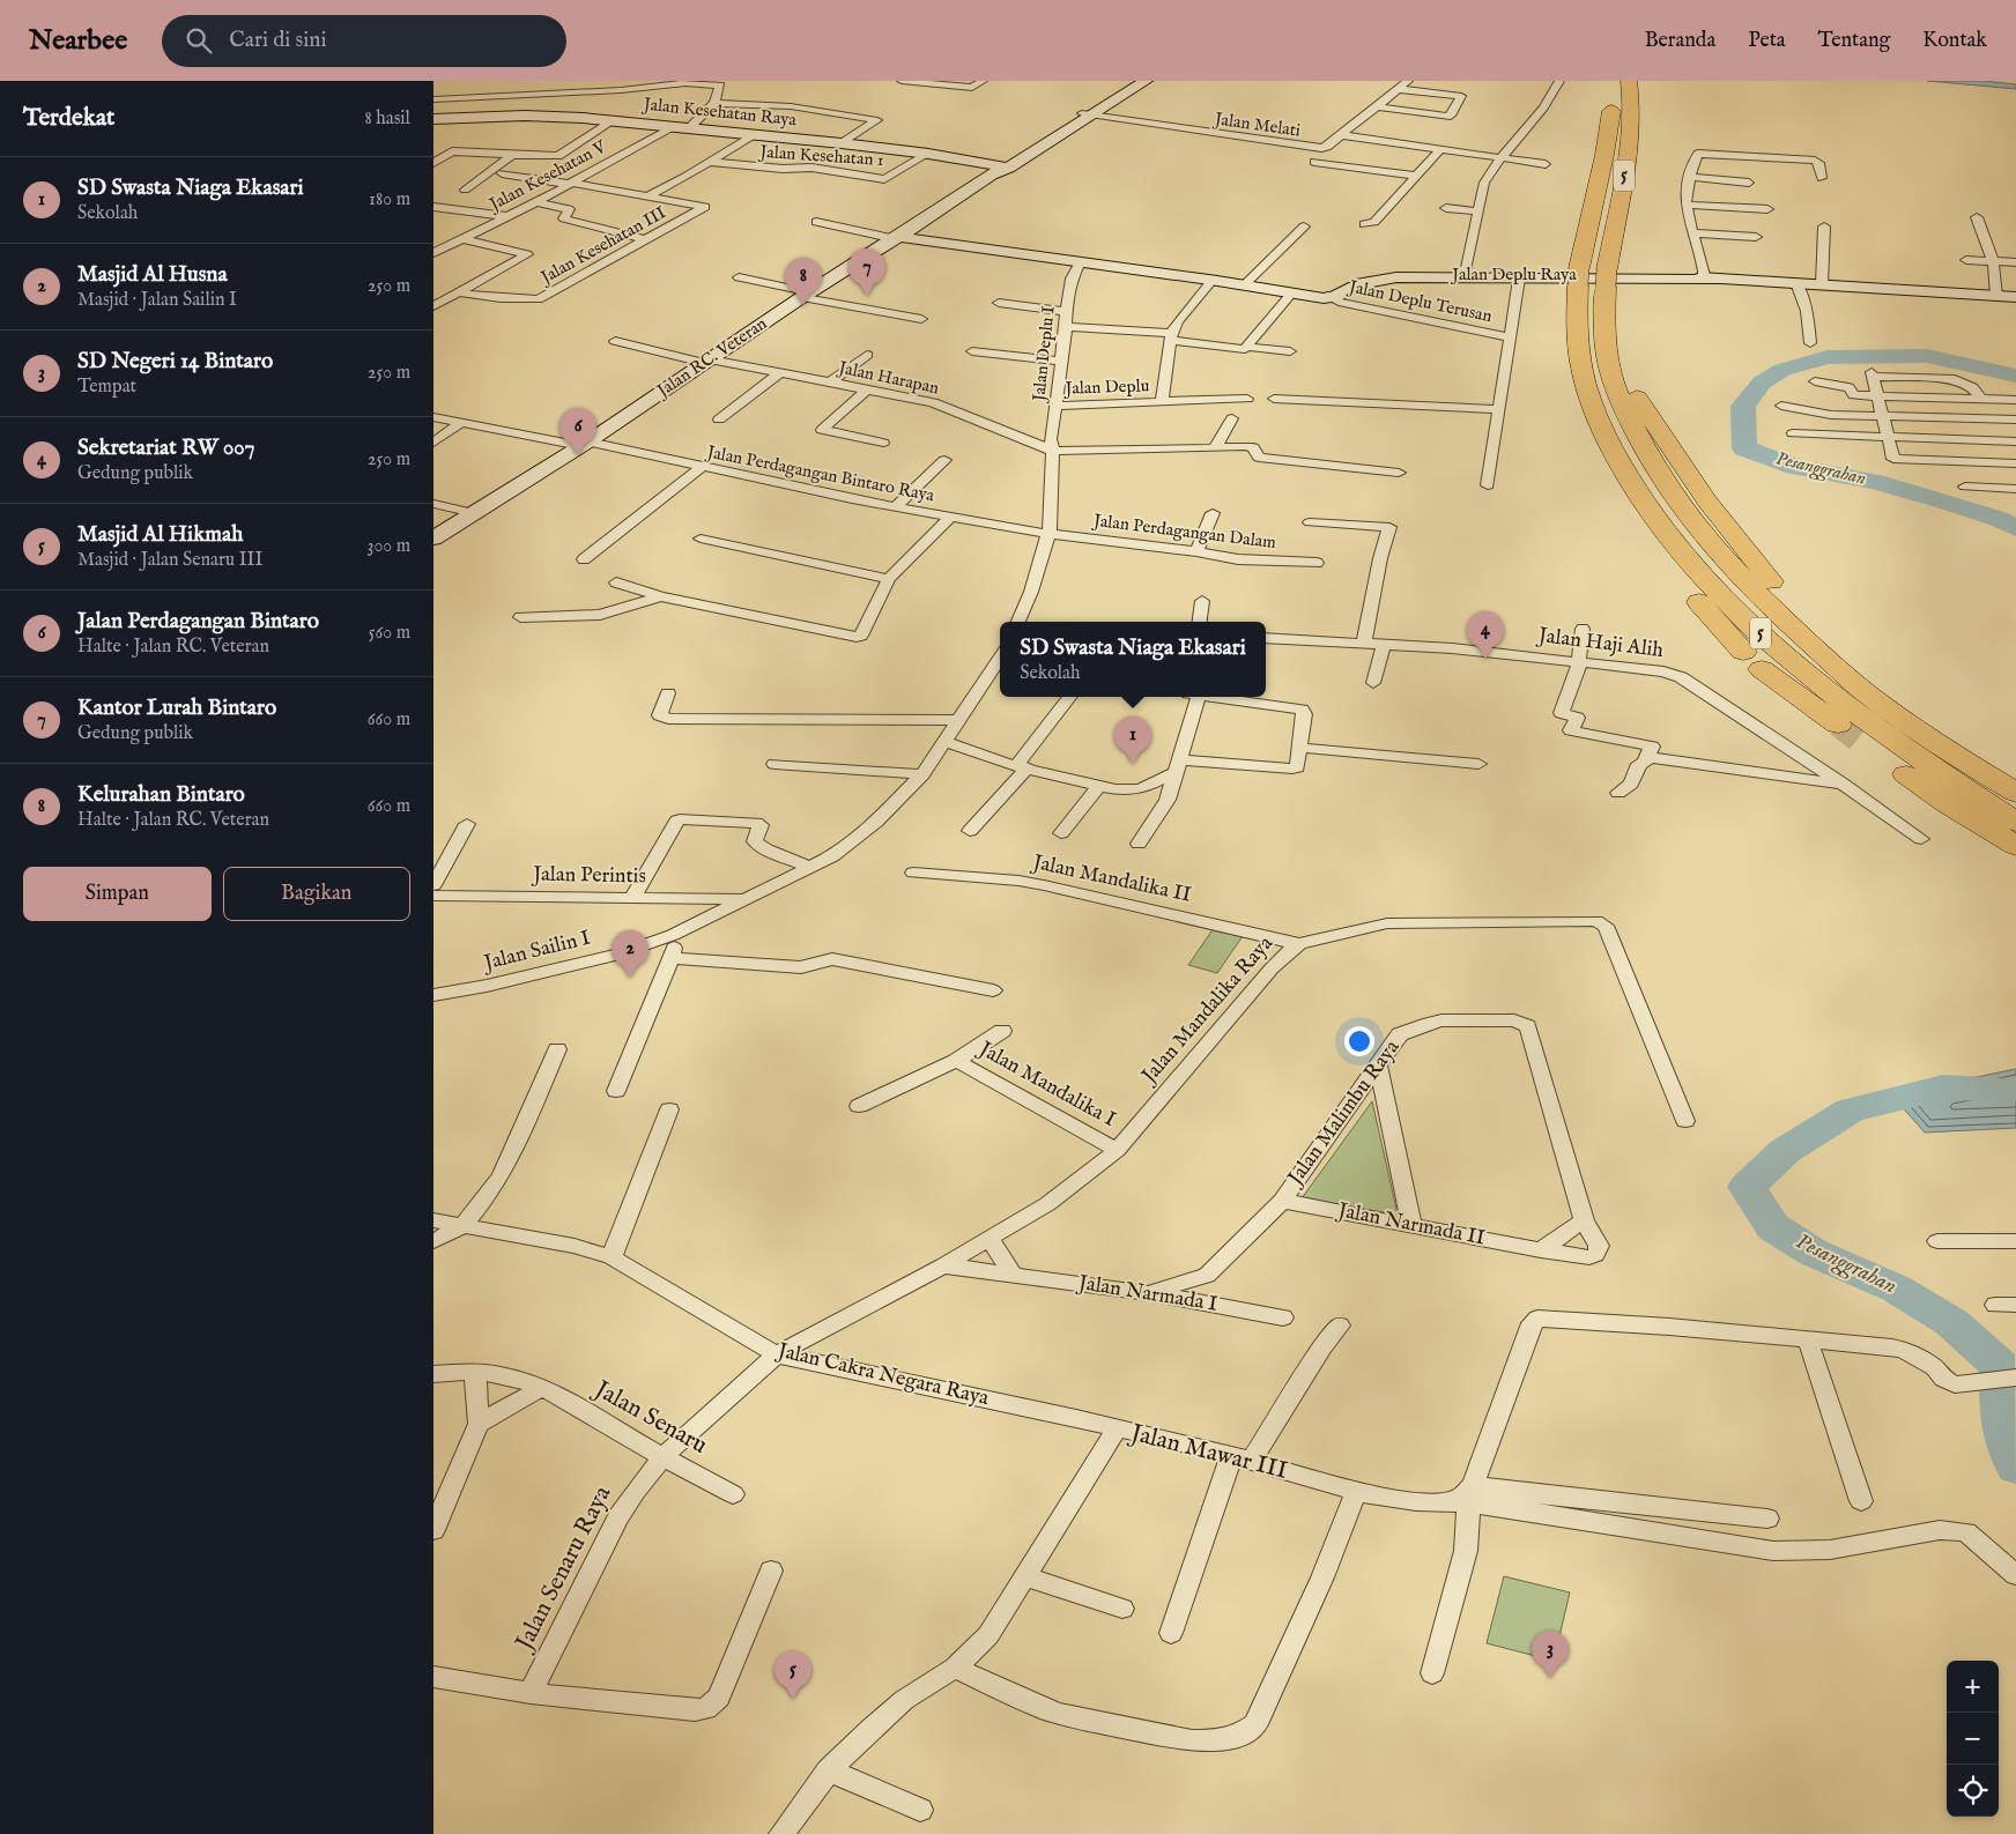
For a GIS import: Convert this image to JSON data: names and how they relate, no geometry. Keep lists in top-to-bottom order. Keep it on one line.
{"streets":{"highway":["5"],"main road":["Jalan Kesehatan Raya","Jalan Deplu Raya","Jalan RC. Veteran"],"street":["Jalan Melati","Jalan Kesehatan 1","Jalan Kesehatan V","Jalan Kesehatan III","Jalan Deplu Terusan","Jalan Deplu I","Jalan Harapan","Jalan Deplu","Jalan Perdagangan Bintaro Raya","Jalan Perdagangan Dalam","Jalan Haji Alih","Jalan Perintis","Jalan Mandalika II","Jalan Sailin I","Jalan Mandalika Raya","Jalan Mandalika I","Jalan Malimbu Raya","Jalan Narmada II","Jalan Narmada I","Jalan Cakra Negara Raya","Jalan Senaru","Jalan Mawar III","Jalan Senaru Raya"]},"crossings":[["Jalan Kesehatan Raya","Jalan Kesehatan 1"],["Jalan Kesehatan Raya","Jalan Kesehatan V"],["Jalan Kesehatan Raya","Jalan Kesehatan III"],["Jalan Kesehatan Raya","Jalan RC. Veteran"],["Jalan Melati","Jalan RC. Veteran"],["Jalan Kesehatan 1","Jalan Kesehatan III"],["Jalan Kesehatan V","Jalan Kesehatan III"],["Jalan Deplu Raya","Jalan Deplu Terusan"],["Jalan Deplu I","Jalan Harapan"],["Jalan Deplu I","Jalan Deplu"],["Jalan RC. Veteran","Jalan Harapan"],["Jalan RC. Veteran","Jalan Perdagangan Bintaro Raya"],["Jalan Perdagangan Bintaro Raya","Jalan Perdagangan Dalam"],["Jalan Perintis","Jalan Sailin I"],["Jalan Mandalika II","Jalan Mandalika Raya"],["Jalan Mandalika Raya","Jalan Mandalika I"],["Jalan Mandalika Raya","Jalan Narmada I"],["Jalan Mandalika Raya","Jalan Cakra Negara Raya"],["Jalan Mandalika Raya","Jalan Senaru Raya"],["Jalan Malimbu Raya","Jalan Narmada II"],["Jalan Malimbu Raya","Jalan Narmada I"],["Jalan Cakra Negara Raya","Jalan Mawar III"],["Jalan Cakra Negara Raya","Jalan Senaru Raya"],["Jalan Senaru","Jalan Senaru Raya"]],"water":["Pesanggrahan"],"page":{"header":"Nearbee","search":"Cari di sini","nav":["Beranda","Peta","Tentang","Kontak"],"heading":["Terdekat","8 hasil"],"list":[{"mark":"1","name":"SD Swasta Niaga Ekasari","note":"Sekolah","value":"180 m"},{"mark":"2","name":"Masjid Al Husna","note":"Masjid · Jalan Sailin I","value":"250 m"},{"mark":"3","name":"SD Negeri 14 Bintaro","note":"Tempat","value":"250 m"},{"mark":"4","name":"Sekretariat RW 007","note":"Gedung publik","value":"250 m"},{"mark":"5","name":"Masjid Al Hikmah","note":"Masjid · Jalan Senaru III","value":"300 m"},{"mark":"6","name":"Jalan Perdagangan Bintaro","note":"Halte · Jalan RC. Veteran","value":"560 m"},{"mark":"7","name":"Kantor Lurah Bintaro","note":"Gedung publik","value":"660 m"},{"mark":"8","name":"Kelurahan Bintaro","note":"Halte · Jalan RC. Veteran","value":"660 m"}],"pins":["7","8","6","4","1","2","3","5"],"popup":["SD Swasta Niaga Ekasari","Sekolah"],"buttons":["Simpan","Bagikan"],"map_buttons":["+","−"]}}
